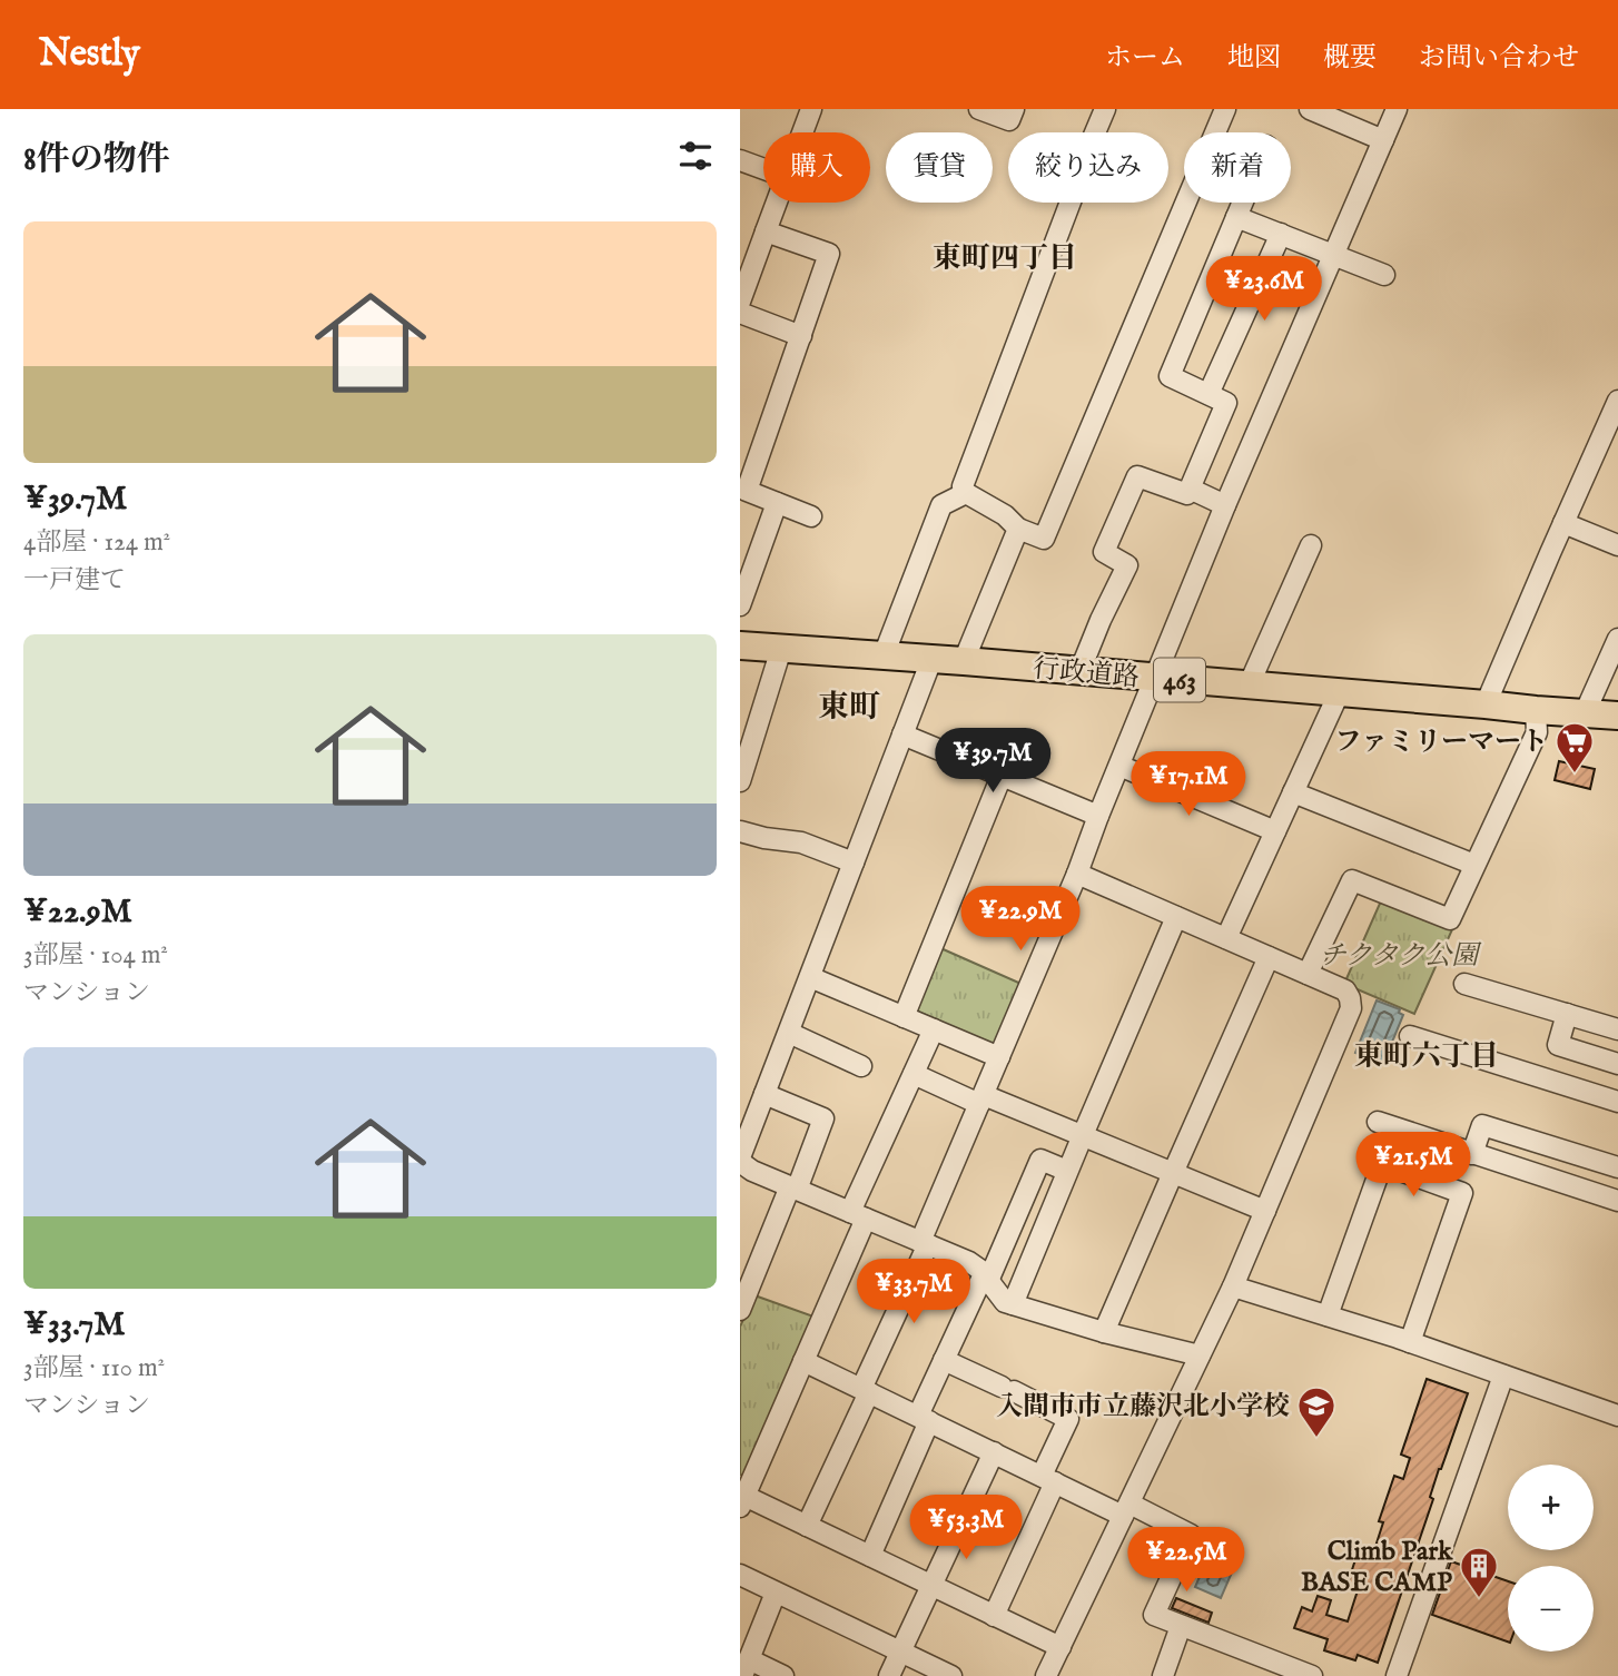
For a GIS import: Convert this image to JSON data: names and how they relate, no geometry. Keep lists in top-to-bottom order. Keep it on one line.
{"streets":{"highway":["行政道路","463"]},"districts":["東町四丁目","東町","東町六丁目"],"parks":["チクタク公園"],"places":{"supermarket":["ファミリーマート"],"school or university":["入間市市立藤沢北小学校"],"building":["Climb Park BASE CAMP"]},"page":{"header":"Nestly","nav":["ホーム","地図","概要","お問い合わせ"],"heading":"8件の物件","chip":["購入","賃貸","絞り込み","新着"],"list":[{"name":"¥39.7M","note":"4部屋 · 124 m² · 一戸建て"},{"name":"¥22.9M","note":"3部屋 · 104 m² · マンション"},{"name":"¥33.7M","note":"3部屋 · 110 m² · マンション"}],"price":["¥23.6M","¥39.7M","¥17.1M","¥22.9M","¥21.5M","¥33.7M","¥53.3M","¥22.5M"],"map_buttons":["+","−"]}}
